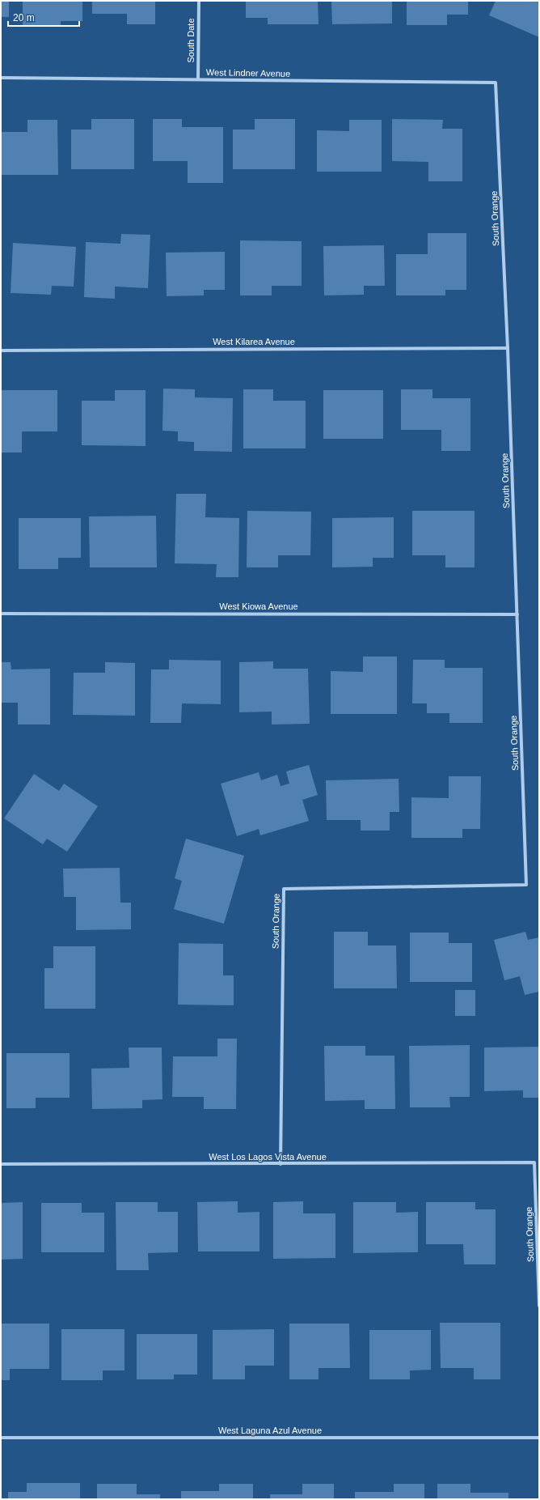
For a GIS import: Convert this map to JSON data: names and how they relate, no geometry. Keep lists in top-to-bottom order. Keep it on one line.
{"streets":{"street":["South Date","West Lindner Avenue","South Orange","West Kilarea Avenue","West Kiowa Avenue","West Los Lagos Vista Avenue","West Laguna Azul Avenue"]},"crossings":[["South Date","West Lindner Avenue"],["West Lindner Avenue","South Orange"],["South Orange","West Kilarea Avenue"],["South Orange","West Kiowa Avenue"],["South Orange","West Los Lagos Vista Avenue"]],"scale_bar":"20 m"}
